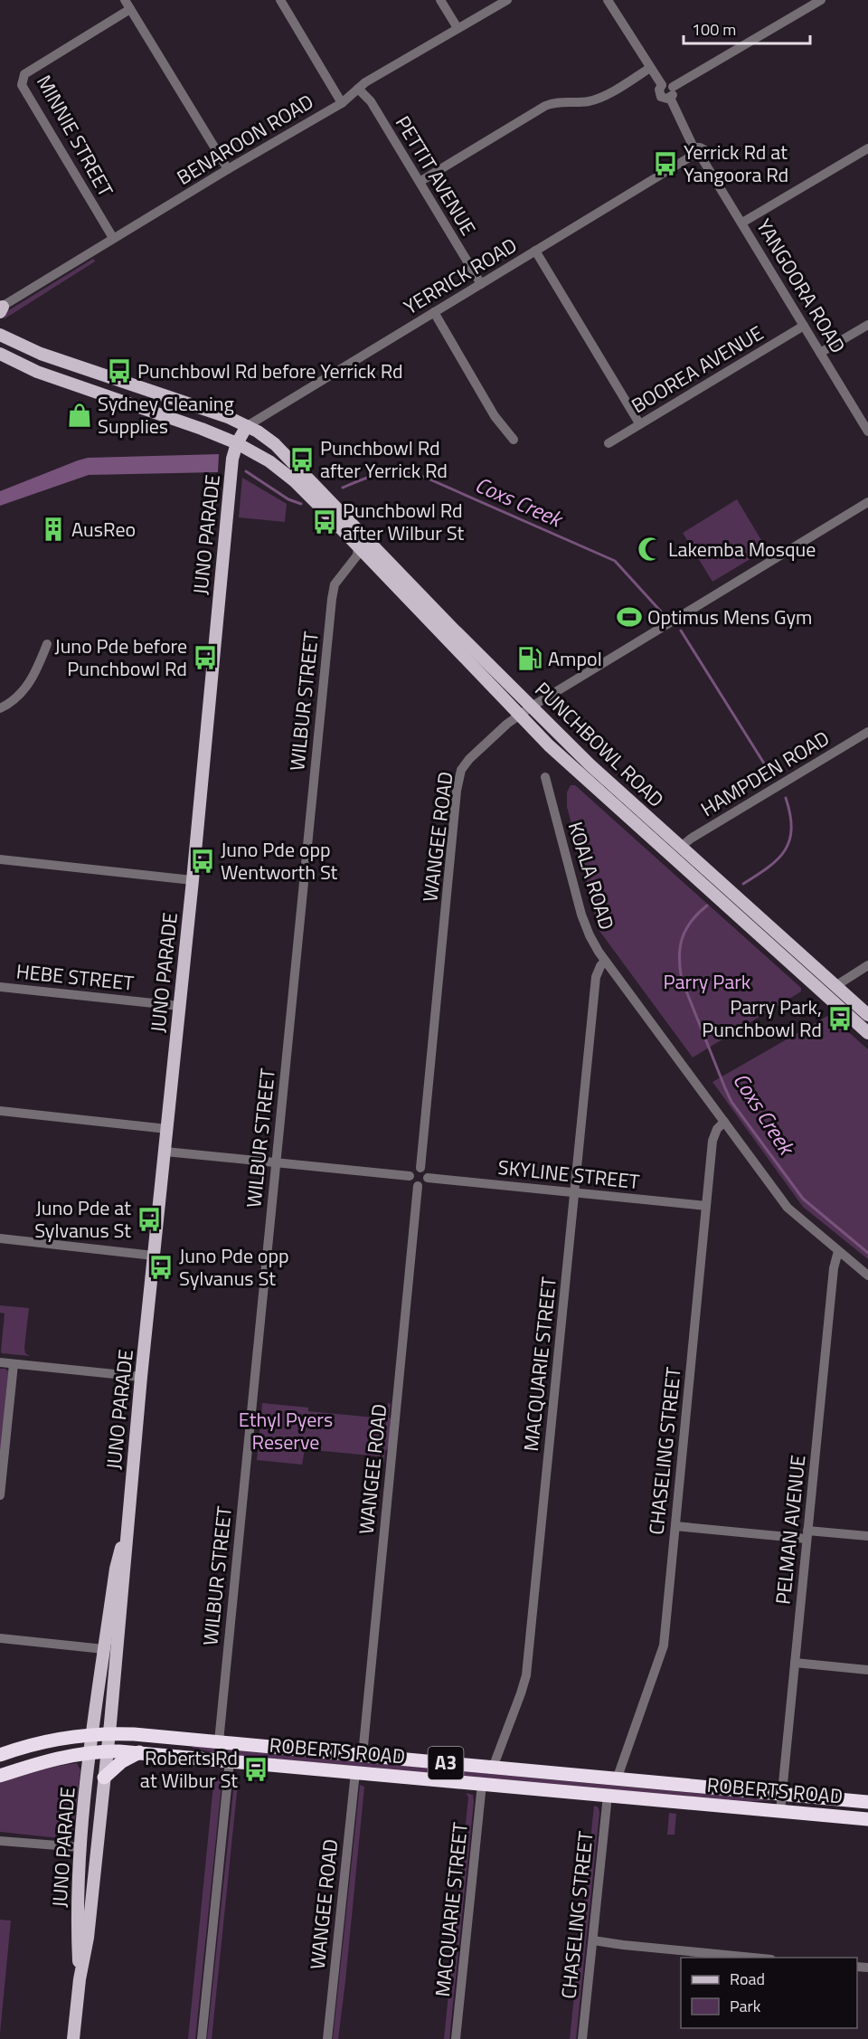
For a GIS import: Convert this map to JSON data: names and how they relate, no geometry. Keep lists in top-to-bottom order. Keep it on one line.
{"streets":{"highway":["ROBERTS ROAD","A3"],"main road":["JUNO PARADE","PUNCHBOWL ROAD"],"street":["MINNIE STREET","BENAROON ROAD","PETTIT AVENUE","YERRICK ROAD","YANGOORA ROAD","BOOREA AVENUE","WILBUR STREET","HAMPDEN ROAD","WANGEE ROAD","KOALA ROAD","HEBE STREET","SKYLINE STREET","MACQUARIE STREET","CHASELING STREET","PELMAN AVENUE"]},"crossings":[["MINNIE STREET","BENAROON ROAD"],["BENAROON ROAD","PETTIT AVENUE"],["PETTIT AVENUE","YERRICK ROAD"],["YERRICK ROAD","YANGOORA ROAD"],["YERRICK ROAD","JUNO PARADE"],["YERRICK ROAD","PUNCHBOWL ROAD"],["YANGOORA ROAD","BOOREA AVENUE"],["JUNO PARADE","PUNCHBOWL ROAD"],["JUNO PARADE","HEBE STREET"],["JUNO PARADE","ROBERTS ROAD"],["WILBUR STREET","PUNCHBOWL ROAD"],["WILBUR STREET","ROBERTS ROAD"],["PUNCHBOWL ROAD","HAMPDEN ROAD"],["PUNCHBOWL ROAD","WANGEE ROAD"],["WANGEE ROAD","SKYLINE STREET"],["WANGEE ROAD","ROBERTS ROAD"],["KOALA ROAD","MACQUARIE STREET"],["KOALA ROAD","CHASELING STREET"],["KOALA ROAD","PELMAN AVENUE"],["SKYLINE STREET","MACQUARIE STREET"],["SKYLINE STREET","CHASELING STREET"],["MACQUARIE STREET","ROBERTS ROAD"],["CHASELING STREET","ROBERTS ROAD"],["PELMAN AVENUE","ROBERTS ROAD"]],"water":["Coxs Creek"],"parks":["Parry Park","Ethyl Pyers Reserve"],"places":{"bus stop":["Yerrick Rd at Yangoora Rd","Punchbowl Rd before Yerrick Rd","Punchbowl Rd after Yerrick Rd","Punchbowl Rd after Wilbur St","Juno Pde before Punchbowl Rd","Juno Pde opp Wentworth St","Parry Park, Punchbowl Rd","Juno Pde at Sylvanus St","Juno Pde opp Sylvanus St","Roberts Rd at Wilbur St"],"shop":["Sydney Cleaning Supplies"],"building":["AusReo"],"mosque":["Lakemba Mosque"],"sports":["Optimus Mens Gym"],"fuel station":["Ampol"]},"legend":["Road","Park"],"scale_bar":"100 m"}
